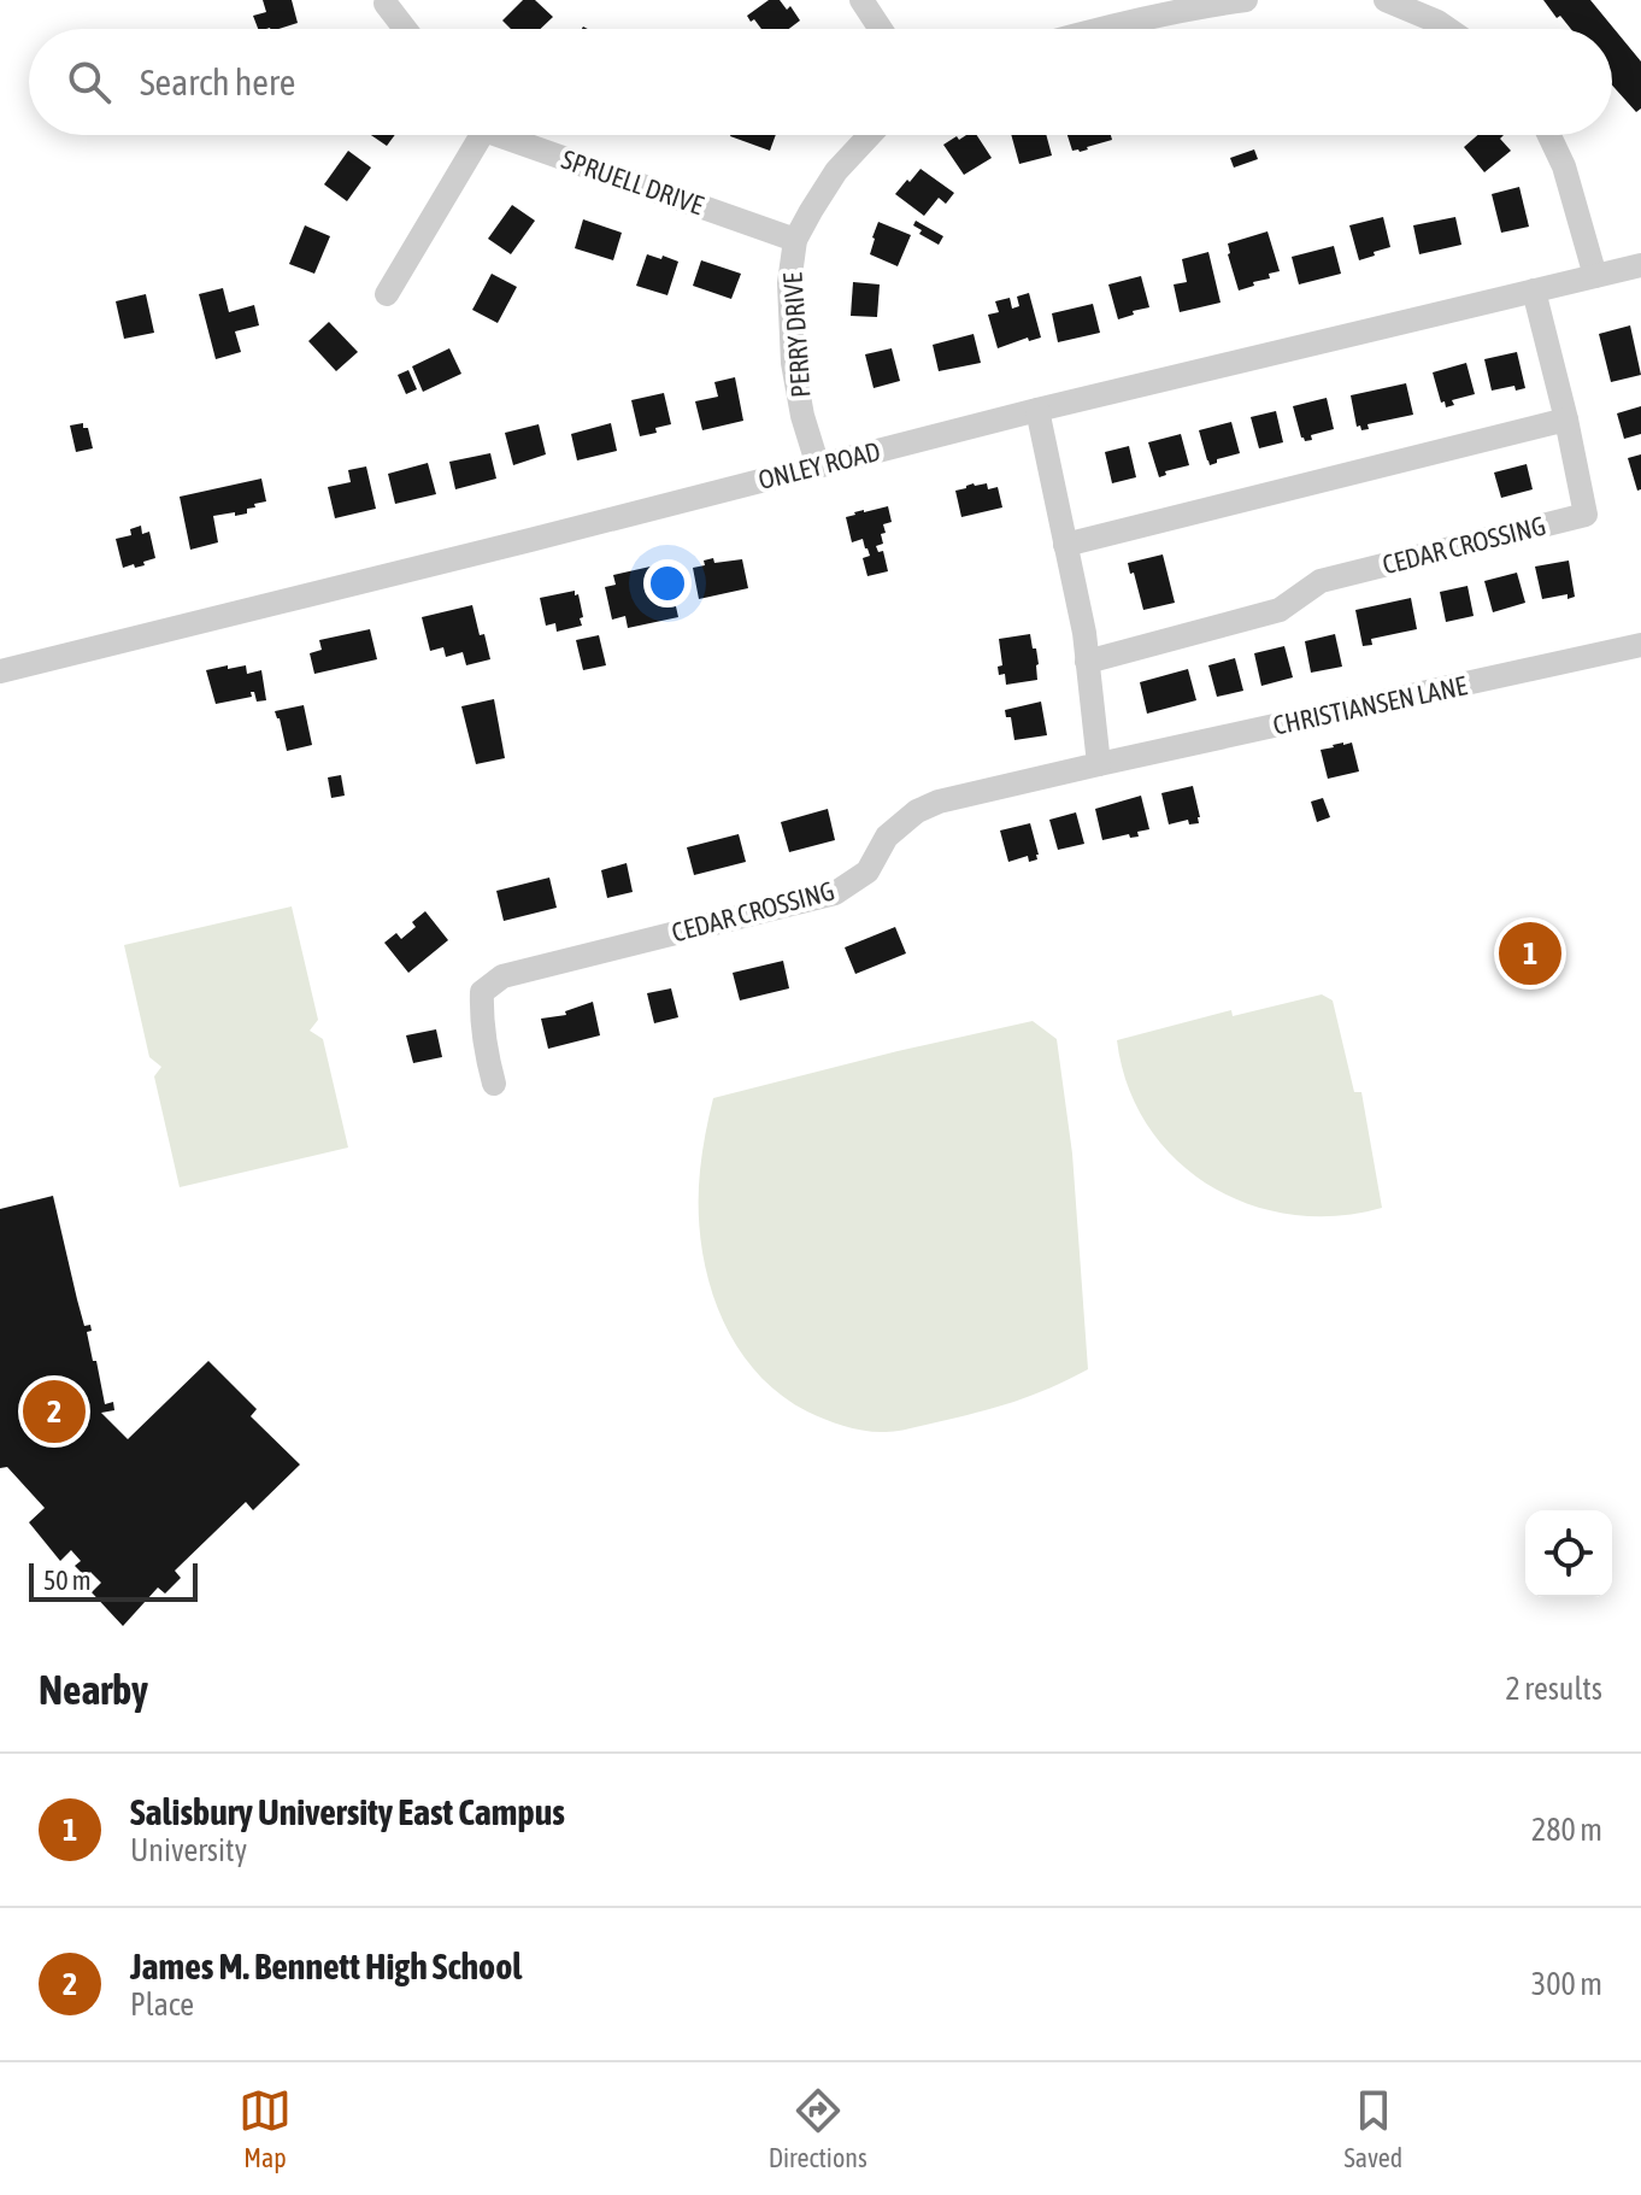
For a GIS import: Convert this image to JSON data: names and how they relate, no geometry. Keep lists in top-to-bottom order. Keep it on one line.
{"streets":{"street":["SPRUELL DRIVE","PERRY DRIVE","ONLEY ROAD","CEDAR CROSSING","CHRISTIANSEN LANE"]},"crossings":[["SPRUELL DRIVE","PERRY DRIVE"],["PERRY DRIVE","ONLEY ROAD"],["ONLEY ROAD","CEDAR CROSSING"],["CEDAR CROSSING","CHRISTIANSEN LANE"]],"scale_bar":"50 m","page":{"search":"Search here","pins":["1","2"],"scale":"50 m","heading":["Nearby","2 results"],"list":[{"mark":"1","name":"Salisbury University East Campus","note":"University","value":"280 m"},{"mark":"2","name":"James M. Bennett High School","note":"Place","value":"300 m"}],"nav":["Map","Directions","Saved"]}}
